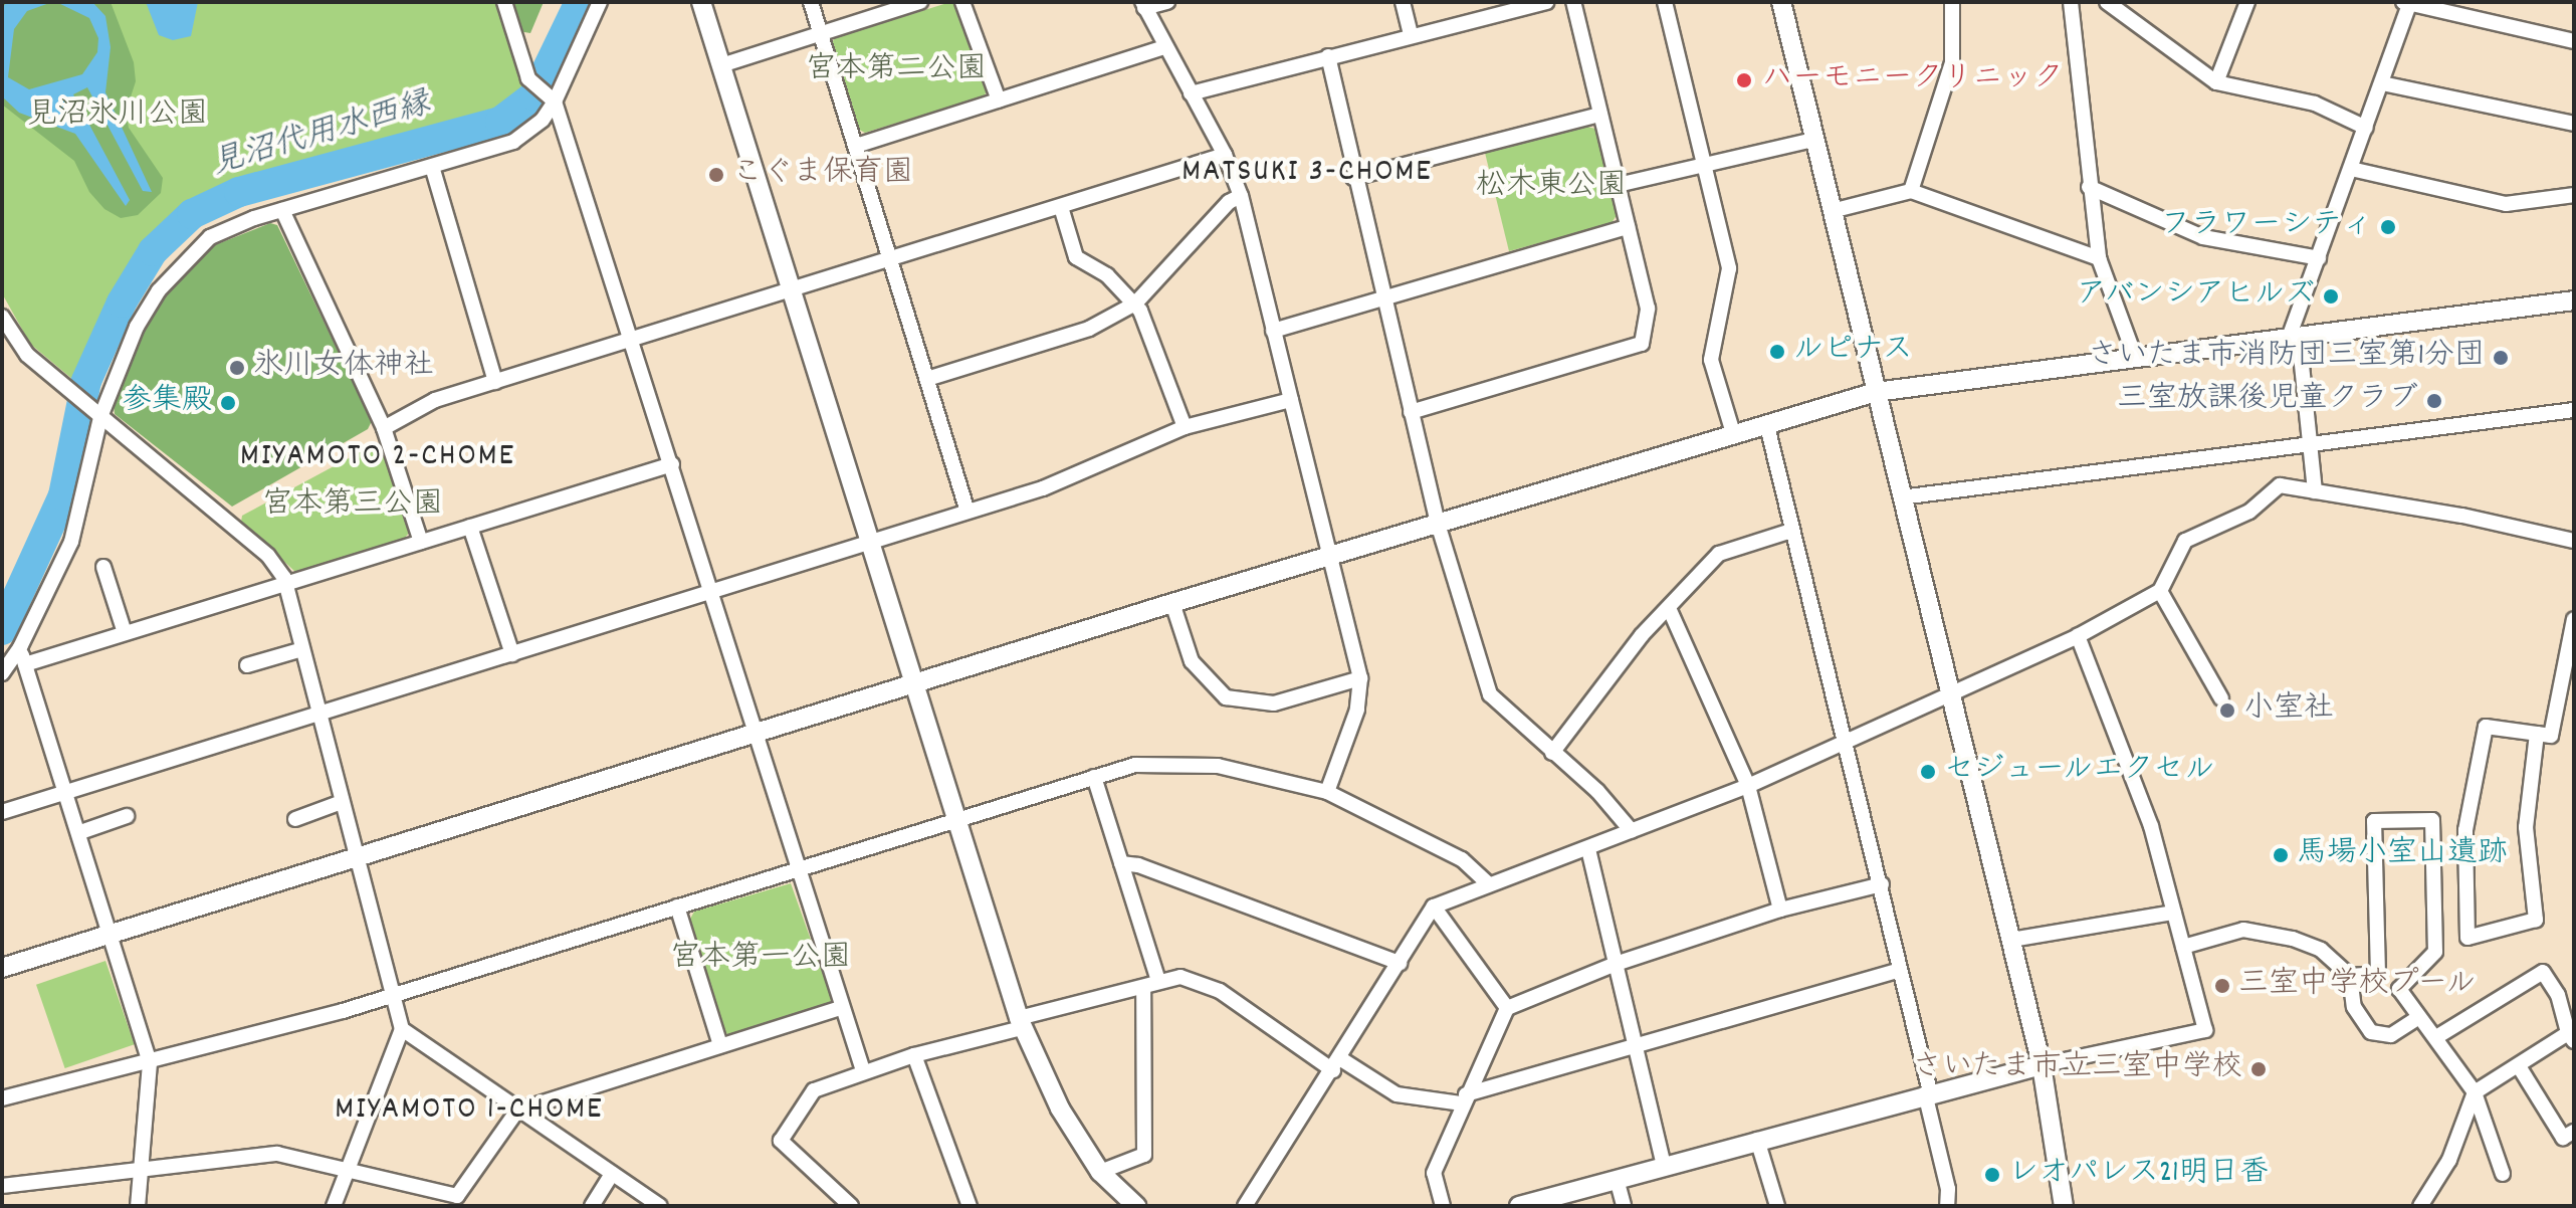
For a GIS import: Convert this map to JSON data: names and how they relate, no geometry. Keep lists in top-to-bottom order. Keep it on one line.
{"districts":["MATSUKI 3-CHOME","MIYAMOTO 2-CHOME","MIYAMOTO 1-CHOME"],"water":["見沼代用水西縁"],"parks":["宮本第二公園","見沼氷川公園","松木東公園","宮本第三公園","宮本第一公園"],"places":["ハーモニークリニック","こぐま保育園","フラワーシティ","アバンシアヒルズ","ルピナス","さいたま市消防団三室第1分団","氷川女体神社","三室放課後児童クラブ","参集殿","小室社","セジュールエクセル","馬場小室山遺跡","三室中学校プール","さいたま市立三室中学校","レオパレス21明日香"]}
